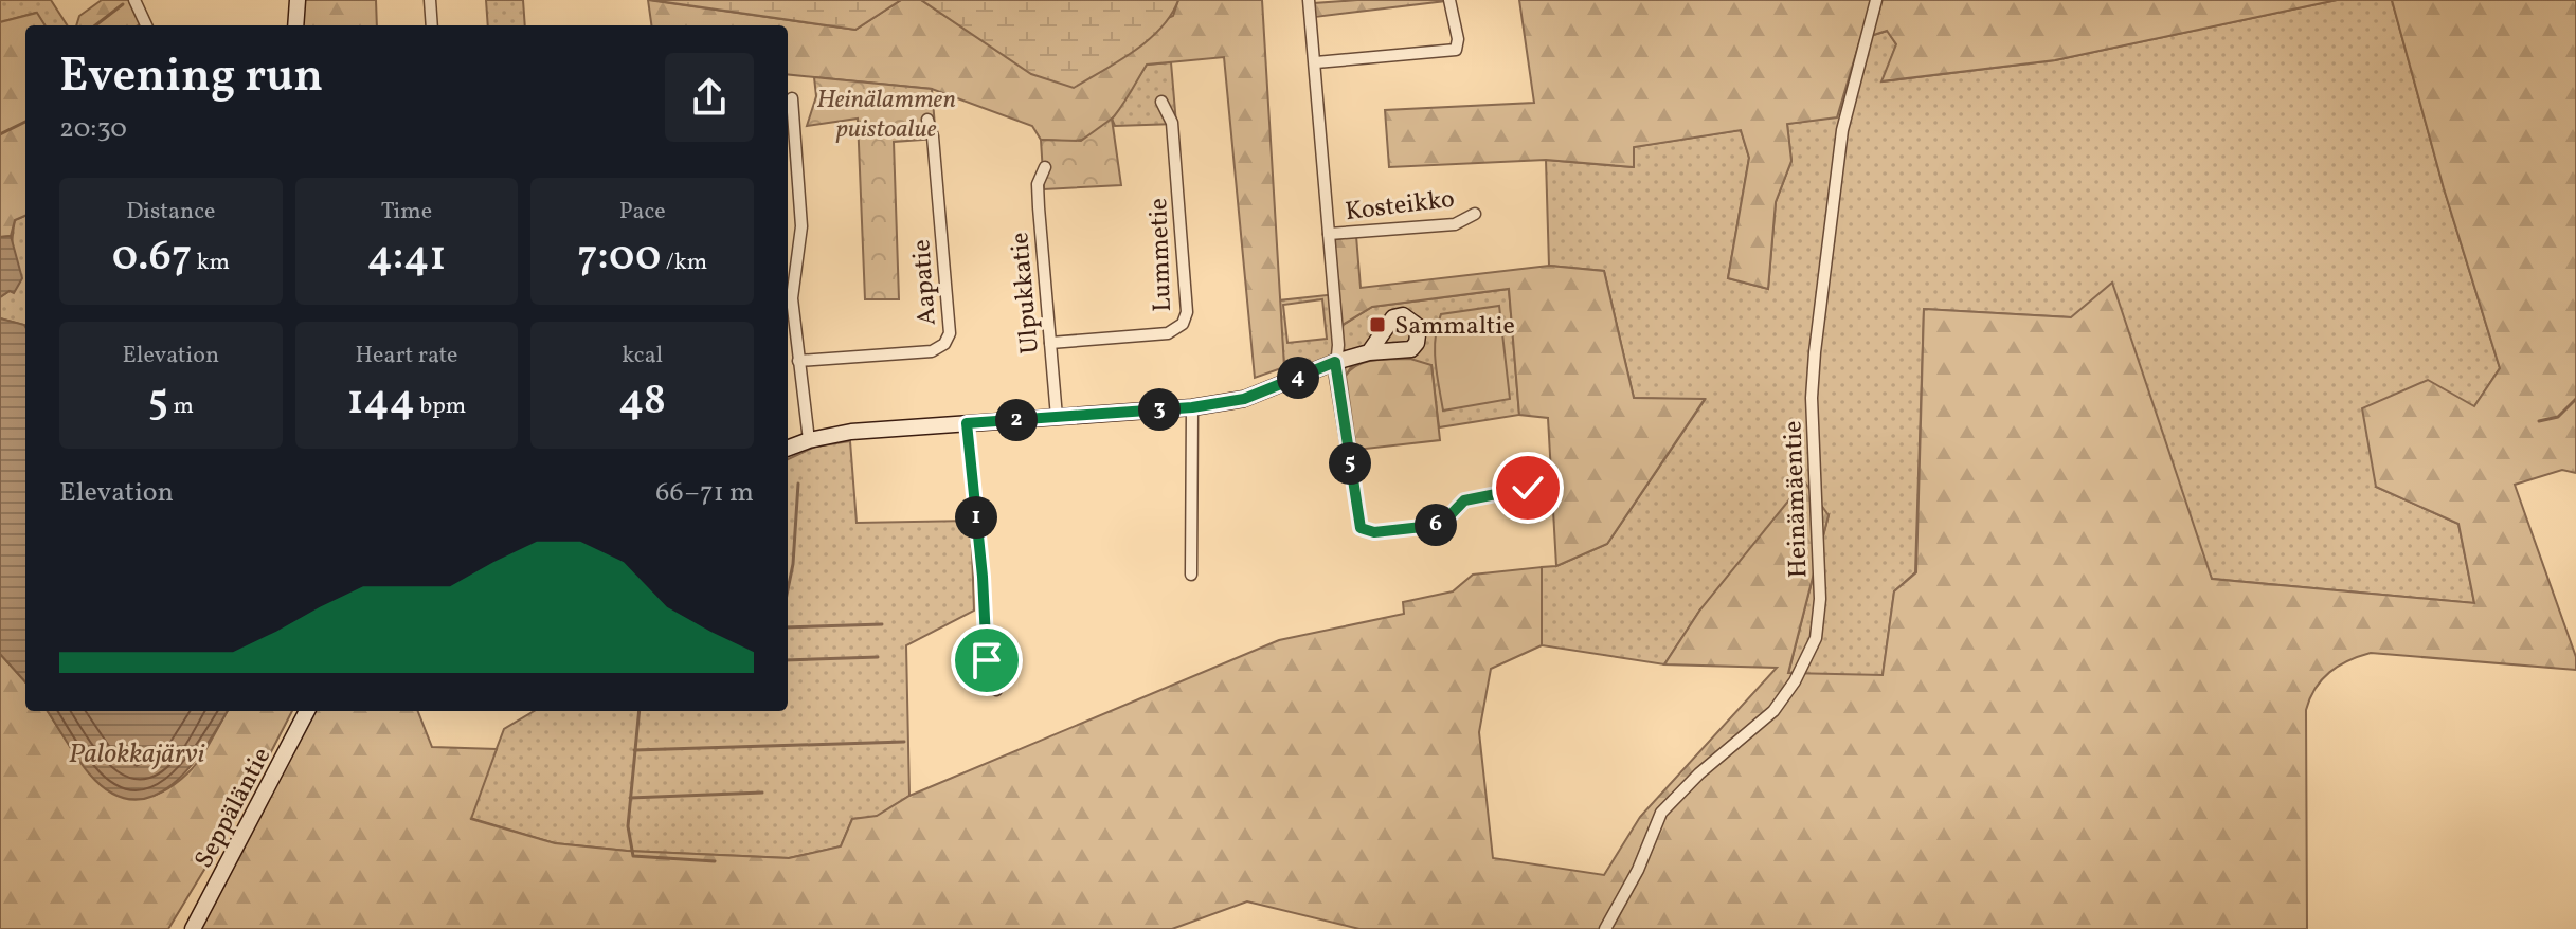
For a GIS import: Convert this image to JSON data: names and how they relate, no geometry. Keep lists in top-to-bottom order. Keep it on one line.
{"streets":{"street":["Kosteikko","Lummetie","Aapatie","Ulpukkatie","Heinämäentie","Seppäläntie"]},"crossings":[["Lummetie","Ulpukkatie"]],"water":["Palokkajärvi"],"parks":["Heinälammen puistoalue"],"places":{"transit":["Sammaltie"]},"page":{"heading":["Evening run","20:30"],"stats":[["Distance","0.67 km"],["Time","4:41"],["Pace","7:00 /km"],["Elevation","5 m"],["Heart rate","144 bpm"],["kcal","48"]],"pins":["4","3","2","5","1","6"],"chart":["Elevation","66–71 m"]}}
